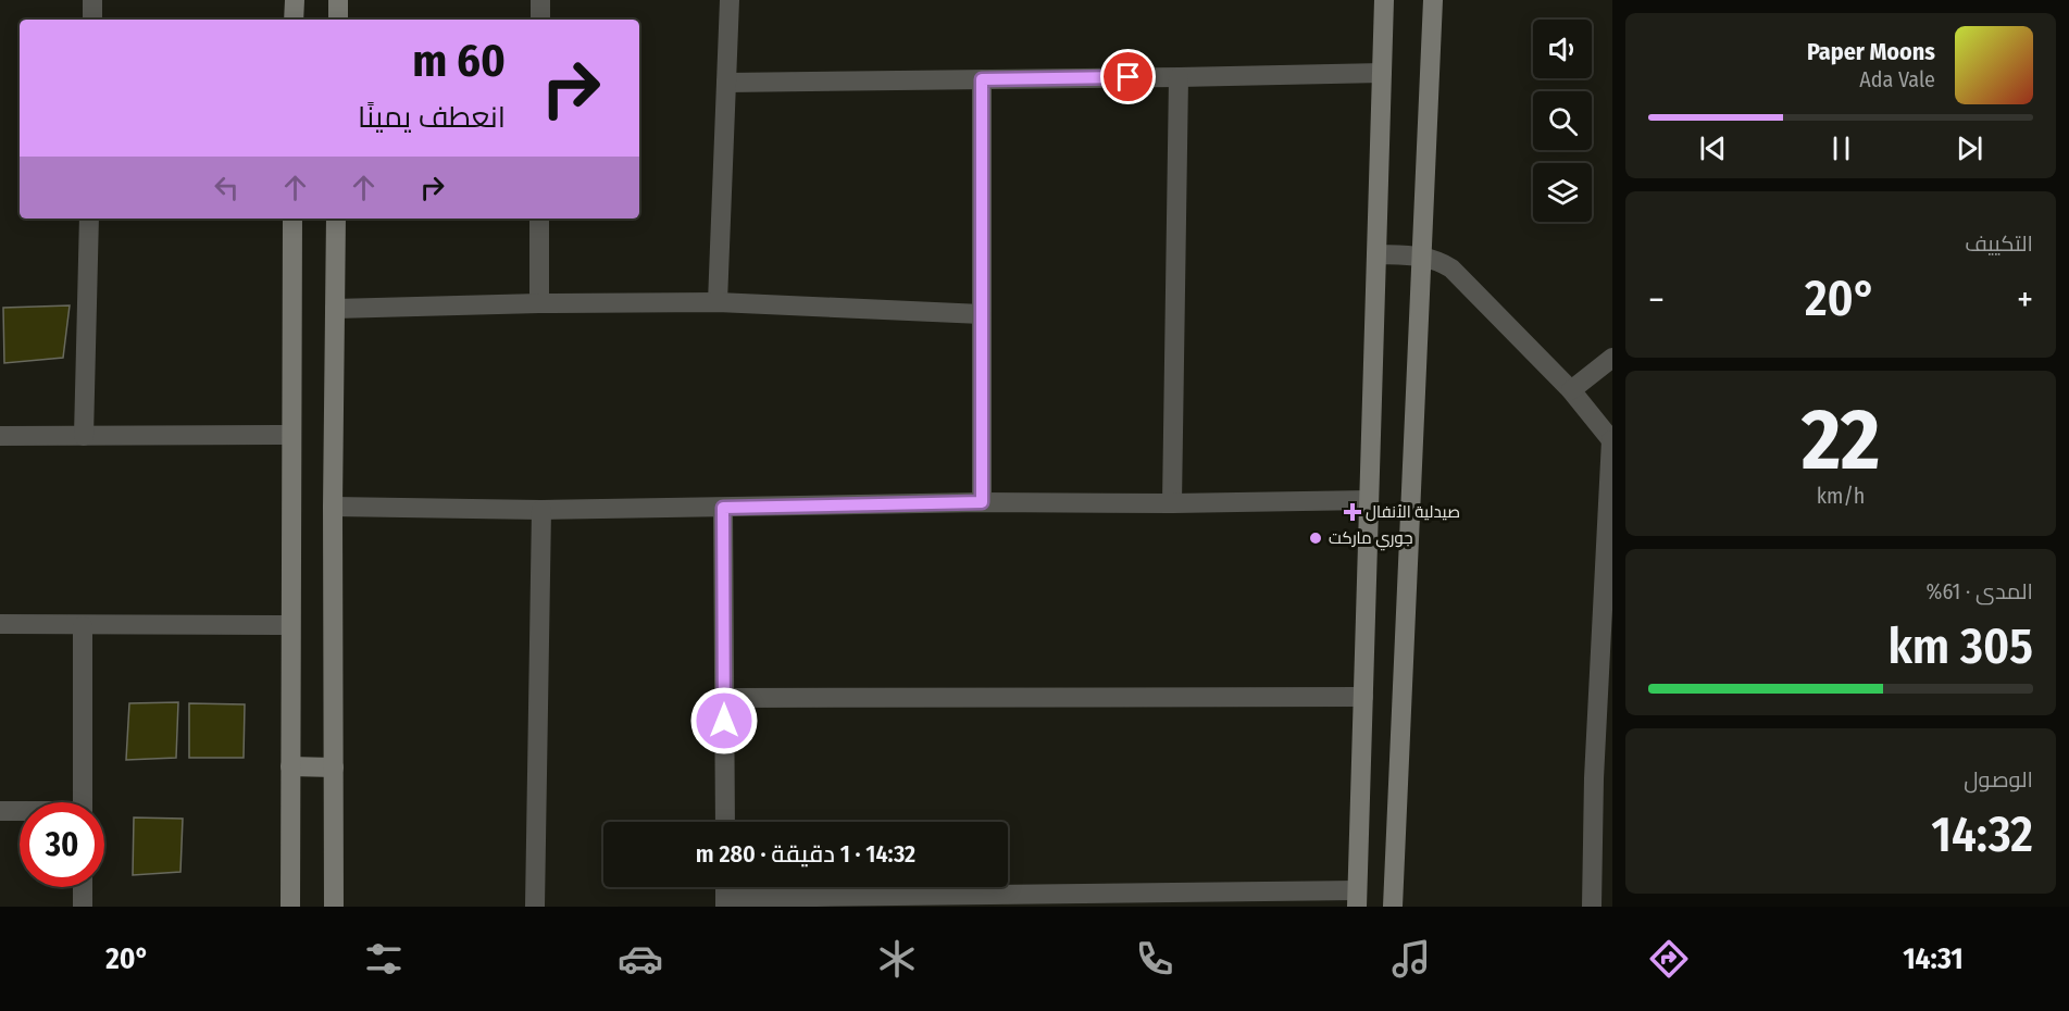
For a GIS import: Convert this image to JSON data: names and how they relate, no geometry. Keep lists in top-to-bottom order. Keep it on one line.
{"places":{"health":["صيدلية الأنفال"],"other":["جوري ماركت"]},"page":{"turn":["60 m","انعطف يمينًا"],"song":["Paper Moons","Ada Vale"],"tile":["التكييف",["22","km/h"],["المدى · 61%","305 km"],["الوصول","14:32"]],"heat":["−","20°","+"],"limit":"30","trip":"14:32 · 1 دقيقة · 280 m","tabs":["14:31","20°"]}}
